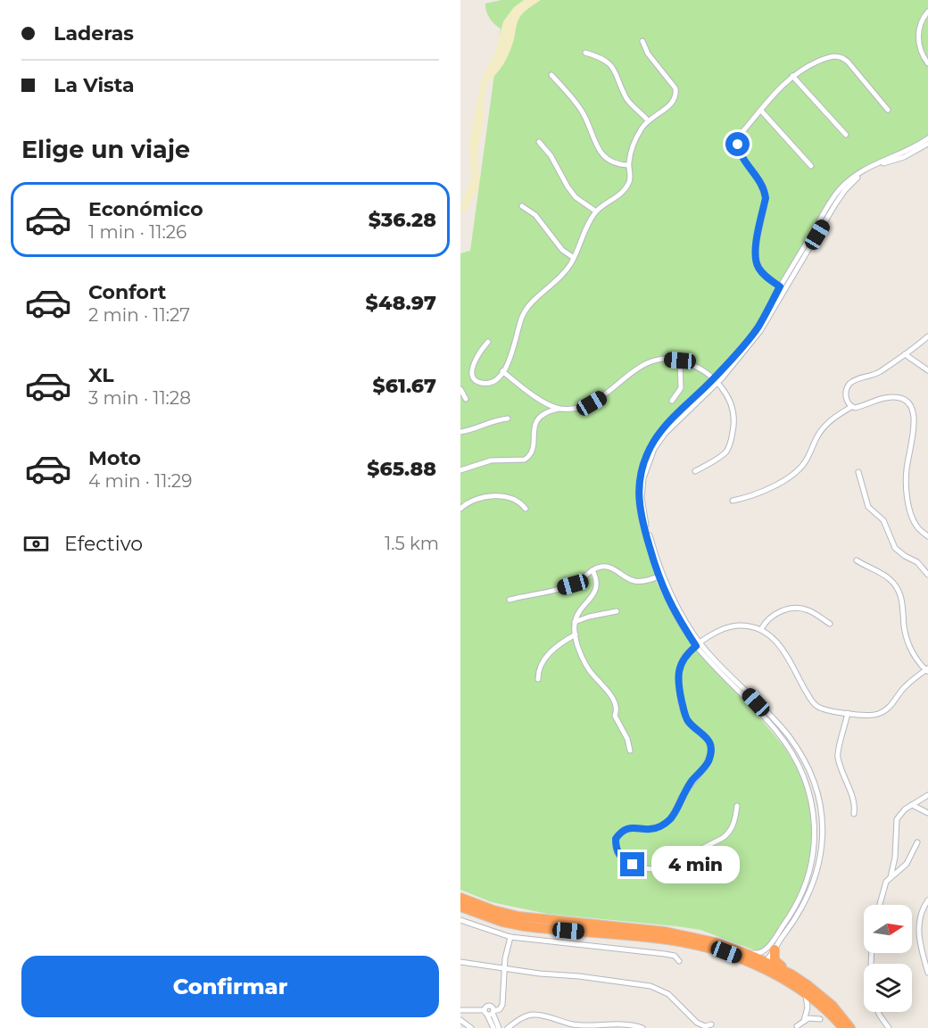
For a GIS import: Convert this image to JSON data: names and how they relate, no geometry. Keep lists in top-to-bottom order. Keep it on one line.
{"north":"right","page":{"banner":["Laderas","La Vista"],"heading":"Elige un viaje","list":[{"name":"Económico","note":"1 min · 11:26","value":"$36.28"},{"name":"Confort","note":"2 min · 11:27","value":"$48.97"},{"name":"XL","note":"3 min · 11:28","value":"$61.67"},{"name":"Moto","note":"4 min · 11:29","value":"$65.88"}],"pay":["Efectivo","1.5 km"],"bubble":"4 min","buttons":"Confirmar"}}
